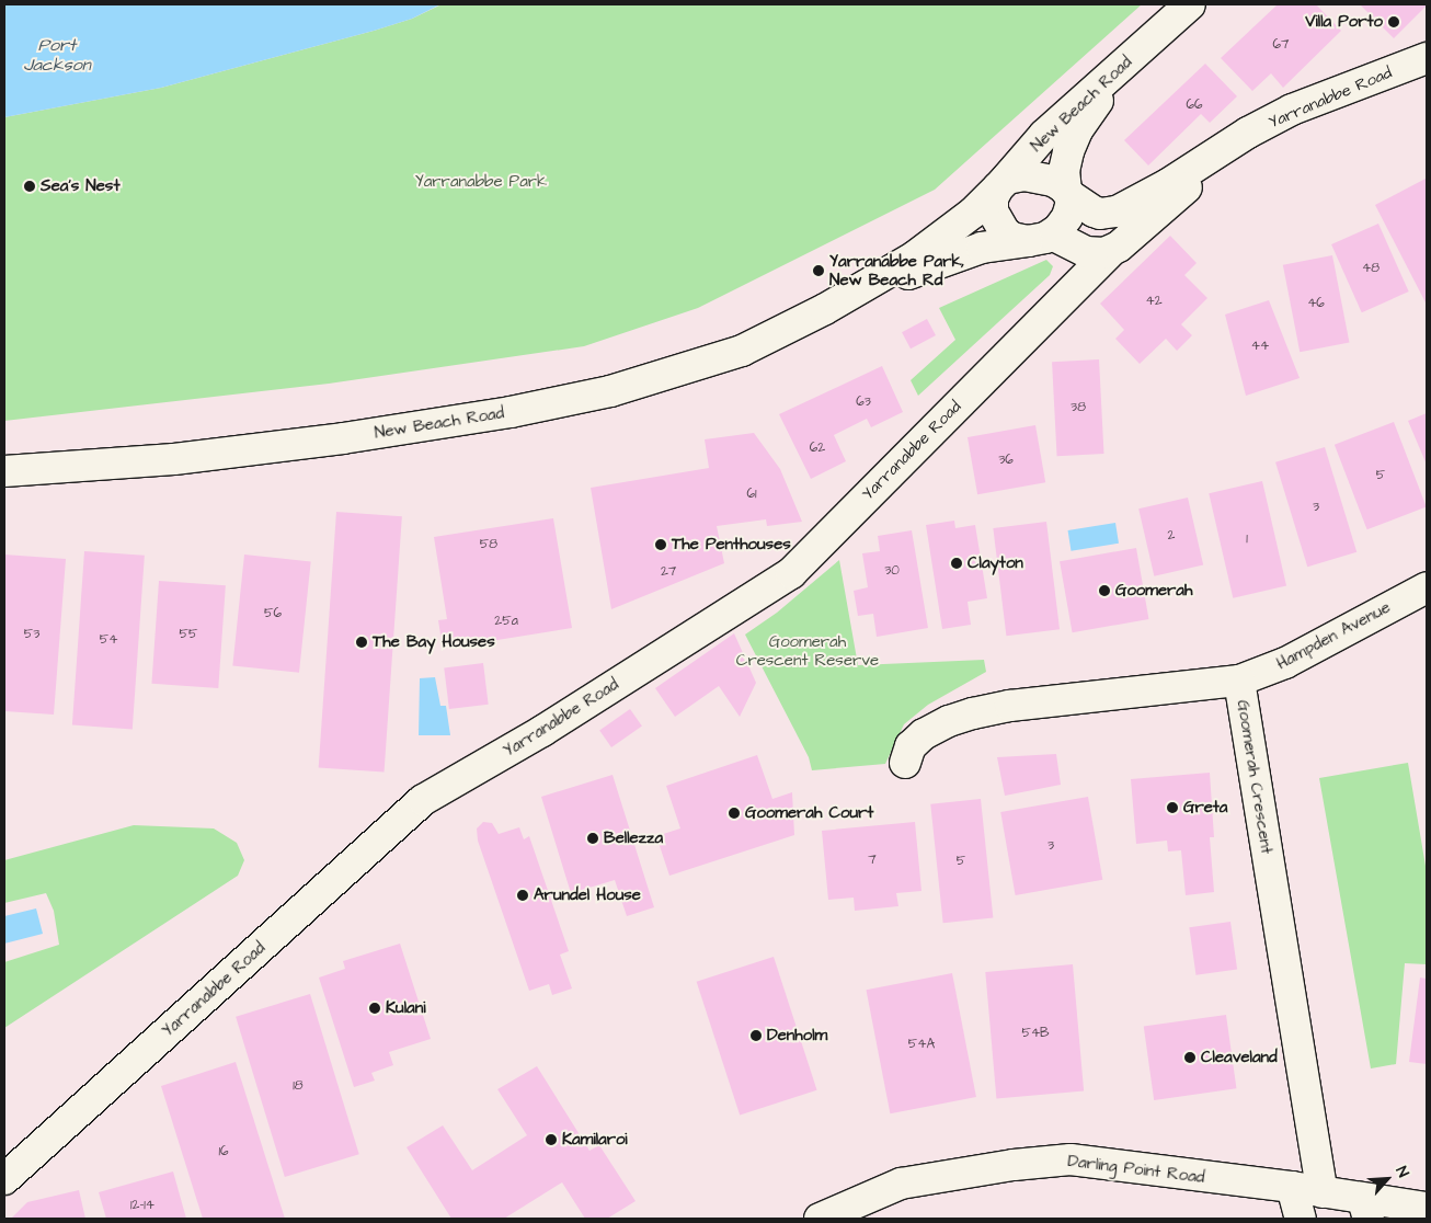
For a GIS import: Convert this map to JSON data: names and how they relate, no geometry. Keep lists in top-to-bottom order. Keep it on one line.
{"streets":{"street":["Yarranabbe Road","New Beach Road","Hampden Avenue","Goomerah Crescent","Darling Point Road"]},"crossings":[["Yarranabbe Road","New Beach Road"],["Hampden Avenue","Goomerah Crescent"],["Goomerah Crescent","Darling Point Road"]],"water":["Port Jackson"],"parks":["Yarranabbe Park","Goomerah Crescent Reserve"],"places":["Villa Porto","Sea’s Nest","Yarranabbe Park, New Beach Rd","The Penthouses","Clayton","Goomerah","The Bay Houses","Greta","Goomerah Court","Bellezza","Arundel House","Kulani","Denholm","Cleaveland","Kamilaroi"],"house_numbers":["67","66","48","42","46","44","63","38","62","36","5","61","3","2","1","58","30","27","56","25a","53","55","54","3","7","5","54B","54A","18","16","12-14"],"north":"top right"}
